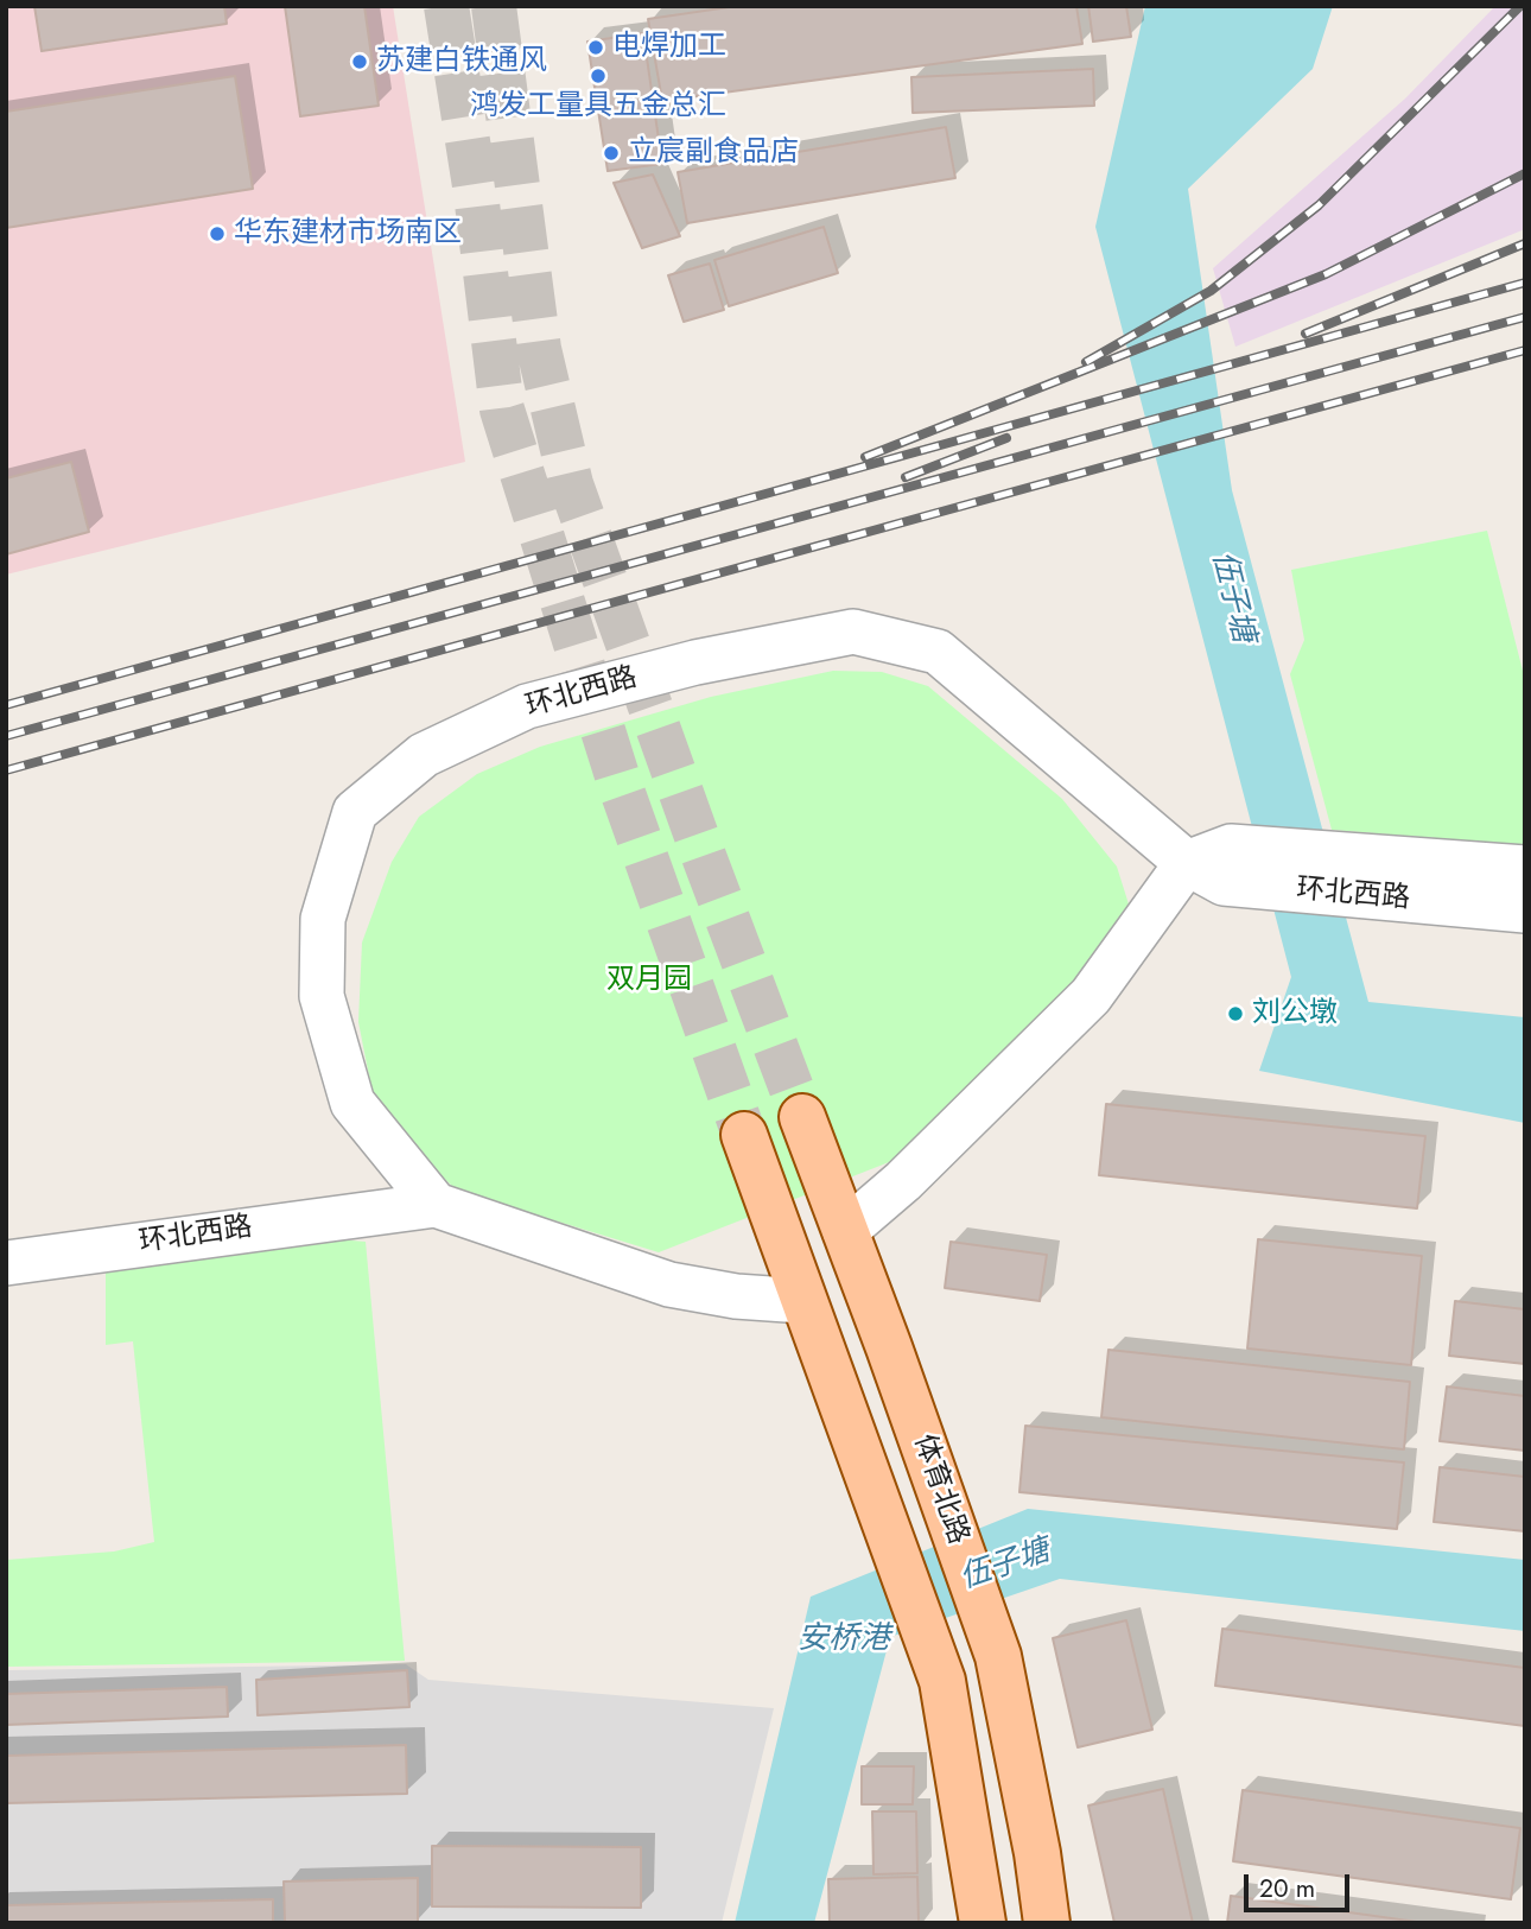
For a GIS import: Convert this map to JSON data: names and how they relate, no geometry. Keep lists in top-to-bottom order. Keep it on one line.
{"streets":{"main road":["体育北路"],"street":["环北西路"]},"water":["伍子塘","安桥港"],"parks":["双月园"],"places":["电焊加工","苏建白铁通风","鸿发工量具五金总汇","立宸副食品店","华东建材市场南区","刘公墩"],"scale_bar":"20 m"}
